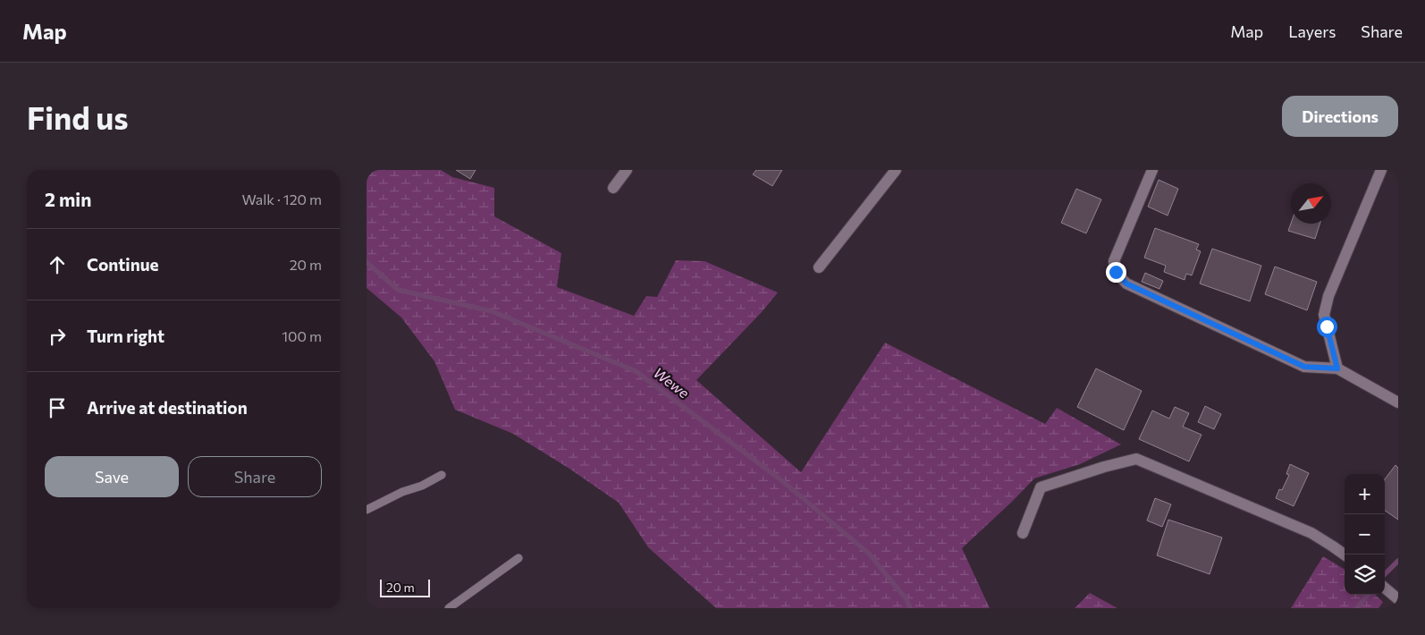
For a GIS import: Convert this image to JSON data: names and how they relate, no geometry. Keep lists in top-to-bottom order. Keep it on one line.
{"water":["Wewe"],"scale_bar":"20 m","north":"top right","page":{"header":"Map","nav":["Map","Layers","Share"],"buttons":["Directions",["Save","Share"]],"title":"Find us","heading":["2 min","Walk · 120 m"],"list":[["Continue","20 m"],["Turn right","100 m"],"Arrive at destination"],"map_buttons":["+","−"],"scale":"20 m"}}
